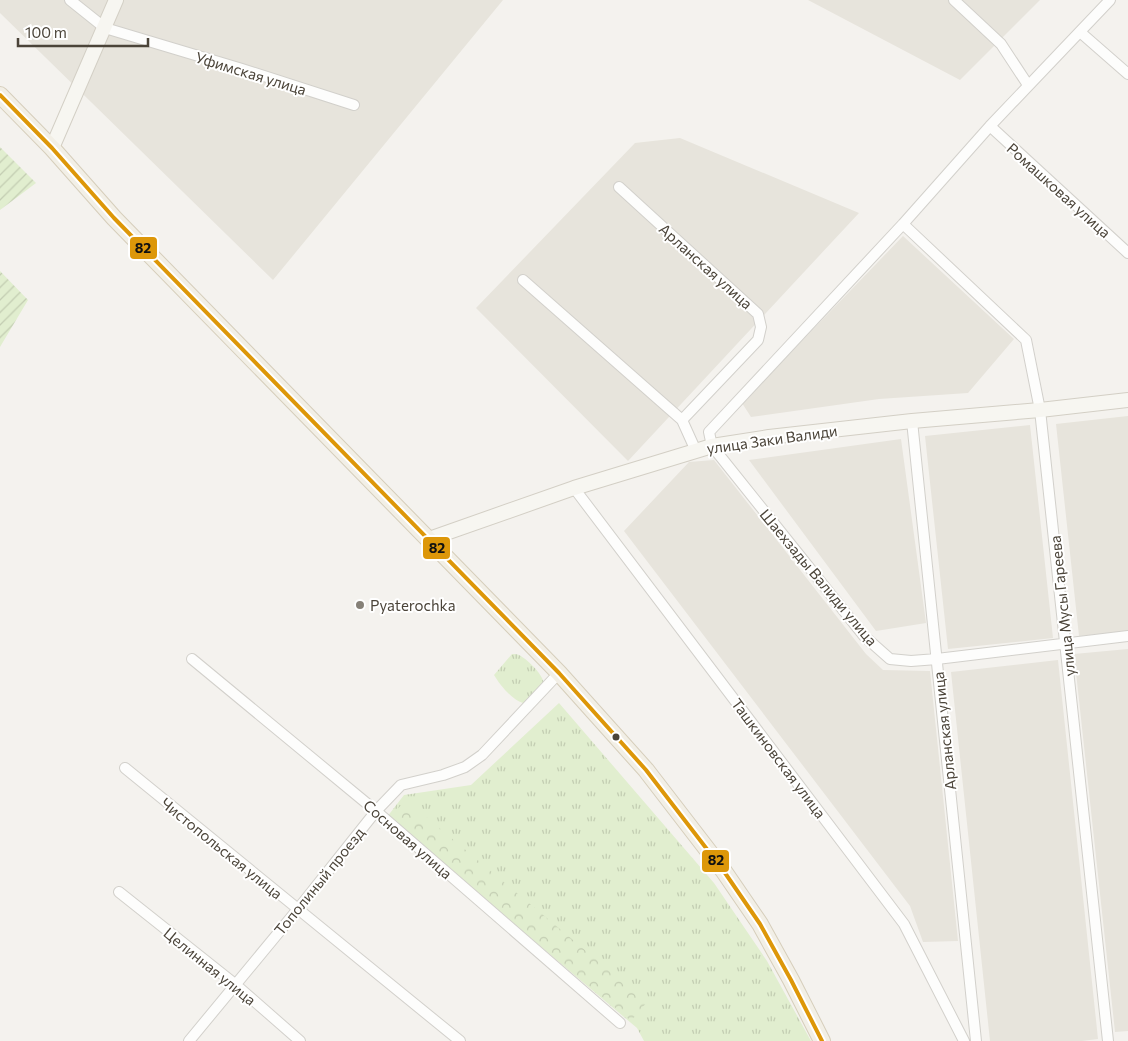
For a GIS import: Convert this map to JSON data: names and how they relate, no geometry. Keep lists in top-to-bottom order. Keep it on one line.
{"streets":{"street":["Уфимская улица","Ромашковая улица","Арланская улица","улица Заки Валиди","Шаехзады Валиди улица","улица Мусы Гареева","Ташкиновская улица","Сосновая улица","Чистопольская улица","Тополиный проезд","Целинная улица"]},"crossings":[["Арланская улица","улица Заки Валиди"],["Арланская улица","Шаехзады Валиди улица"],["улица Заки Валиди","Шаехзады Валиди улица"],["улица Заки Валиди","улица Мусы Гареева"],["улица Заки Валиди","Ташкиновская улица"],["Шаехзады Валиди улица","улица Мусы Гареева"],["Сосновая улица","Тополиный проезд"],["Чистопольская улица","Тополиный проезд"],["Тополиный проезд","Целинная улица"]],"places":["Pyaterochka"],"lines":["transit line 82"],"scale_bar":"100 m"}
